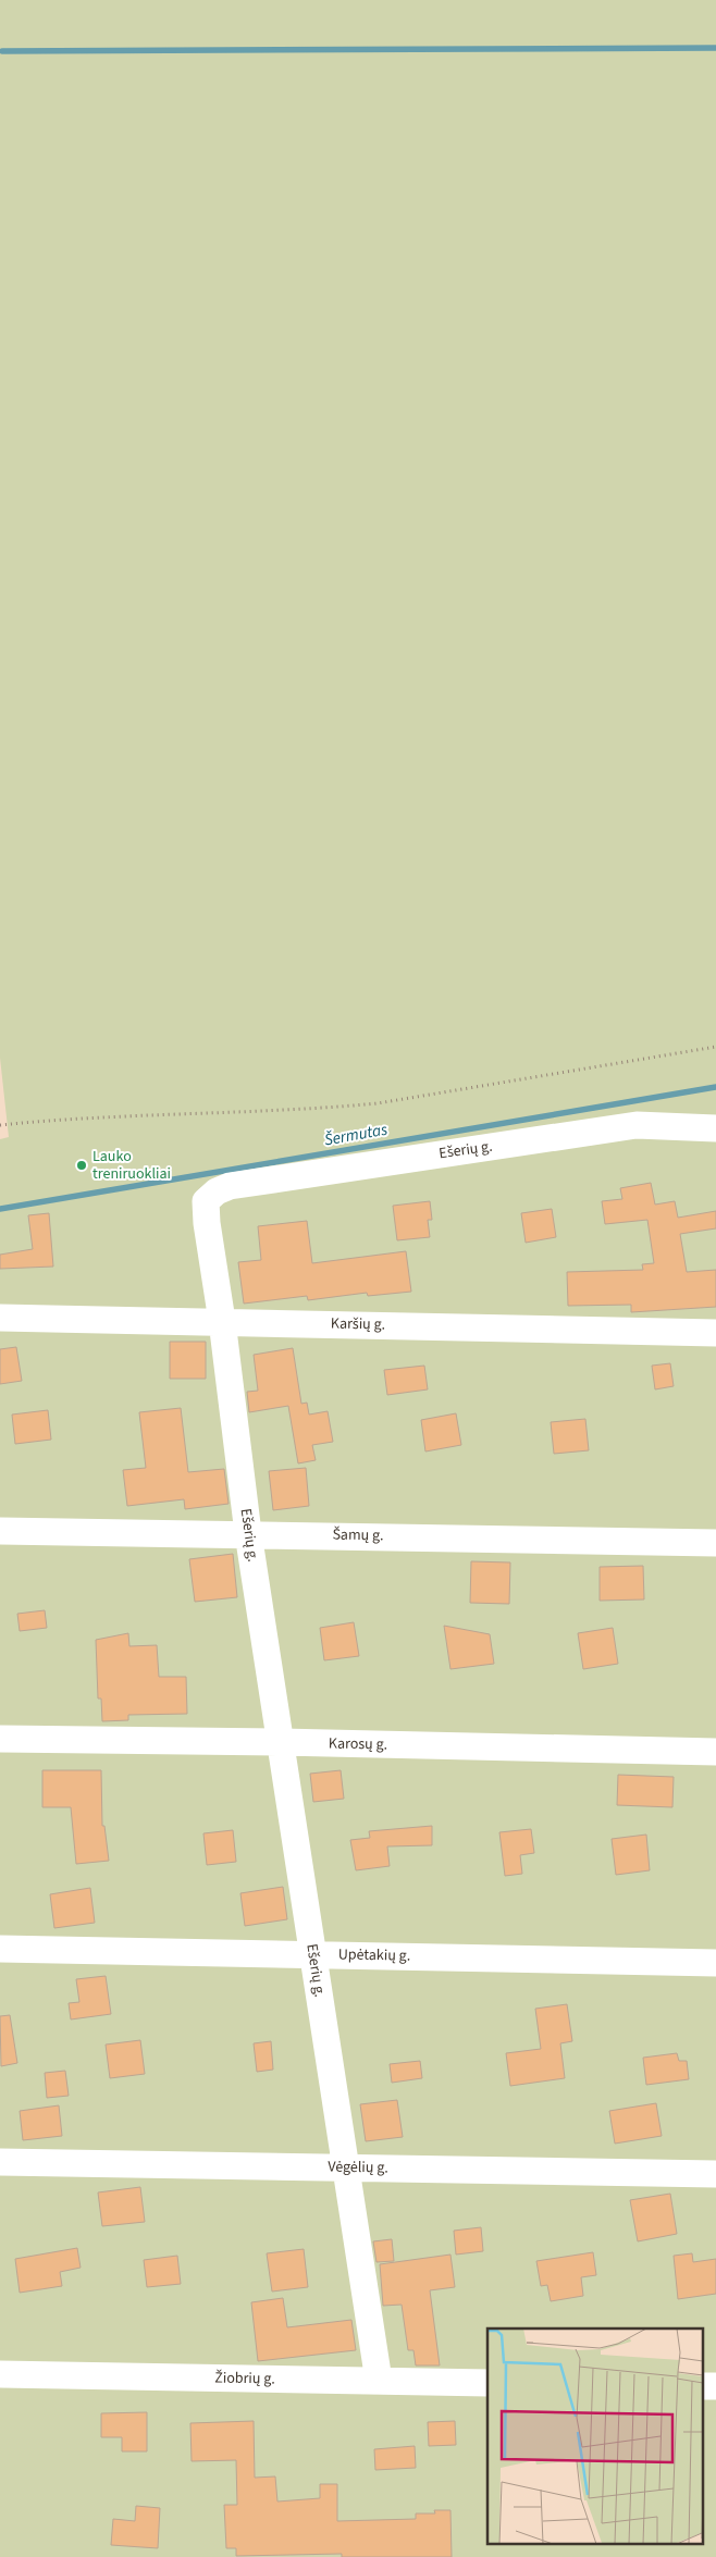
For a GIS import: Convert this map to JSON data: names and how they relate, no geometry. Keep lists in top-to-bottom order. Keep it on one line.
{"streets":{"street":["Ešerių g.","Karšių g.","Šamų g.","Karosų g.","Upėtakių g.","Vėgėlių g.","Žiobrių g."]},"crossings":[["Ešerių g.","Karšių g."],["Ešerių g.","Šamų g."],["Ešerių g.","Karosų g."],["Ešerių g.","Upėtakių g."],["Ešerių g.","Vėgėlių g."],["Ešerių g.","Žiobrių g."]],"water":["Šermutas"],"places":["Lauko treniruokliai"]}
